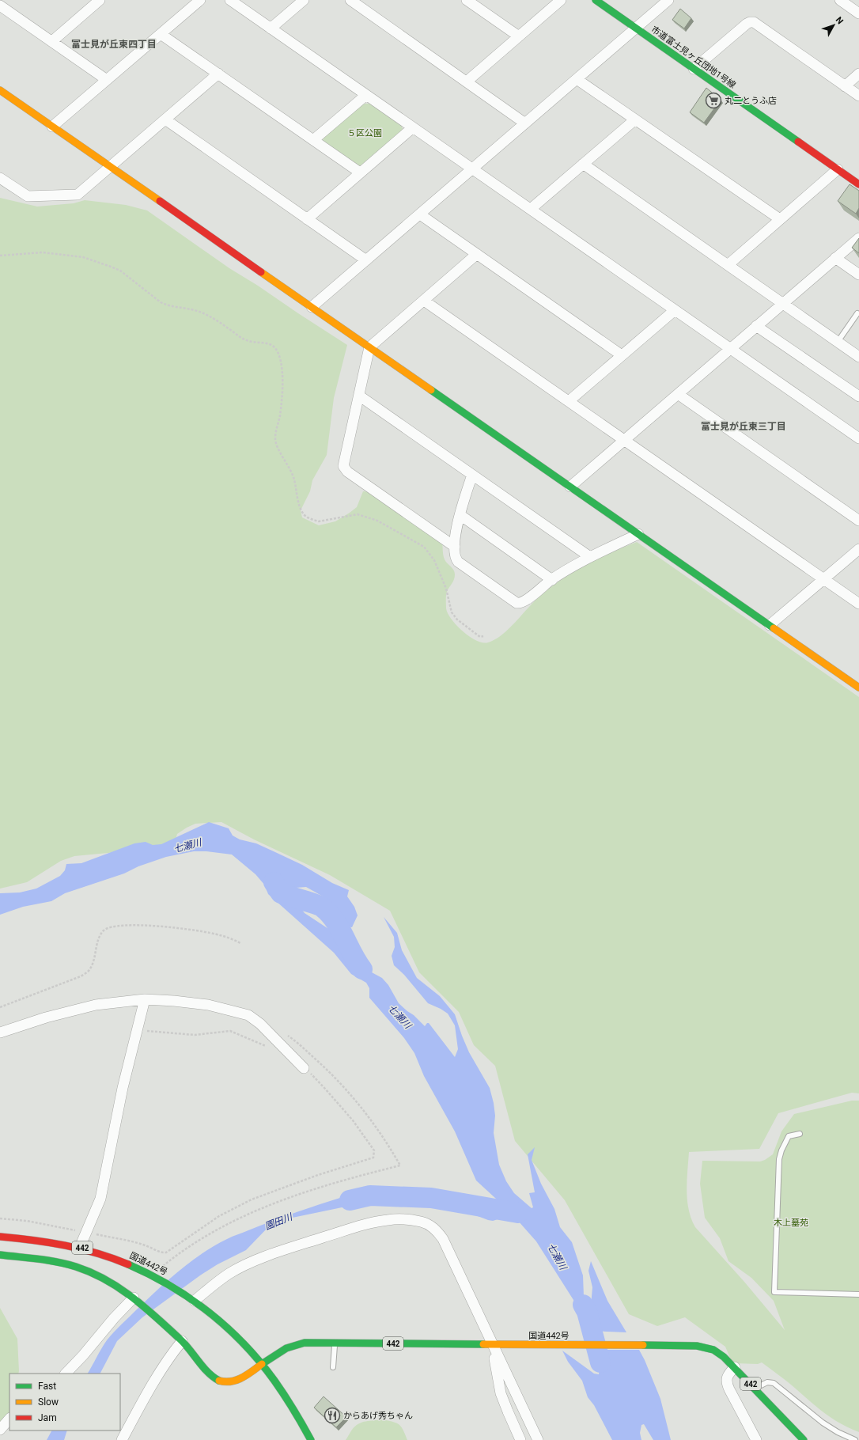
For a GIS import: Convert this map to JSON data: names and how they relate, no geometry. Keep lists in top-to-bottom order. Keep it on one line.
{"streets":{"main road":["市道富士見ヶ丘団地1号線","442","国道442号"]},"districts":["富士見が丘東四丁目","富士見が丘東三丁目"],"water":["七瀬川","園田川"],"parks":["５区公園","木上墓苑"],"places":{"supermarket":["丸二とうふ店"],"restaurant":["からあげ秀ちゃん"]},"legend":["Fast","Slow","Jam"],"north":"top right"}
